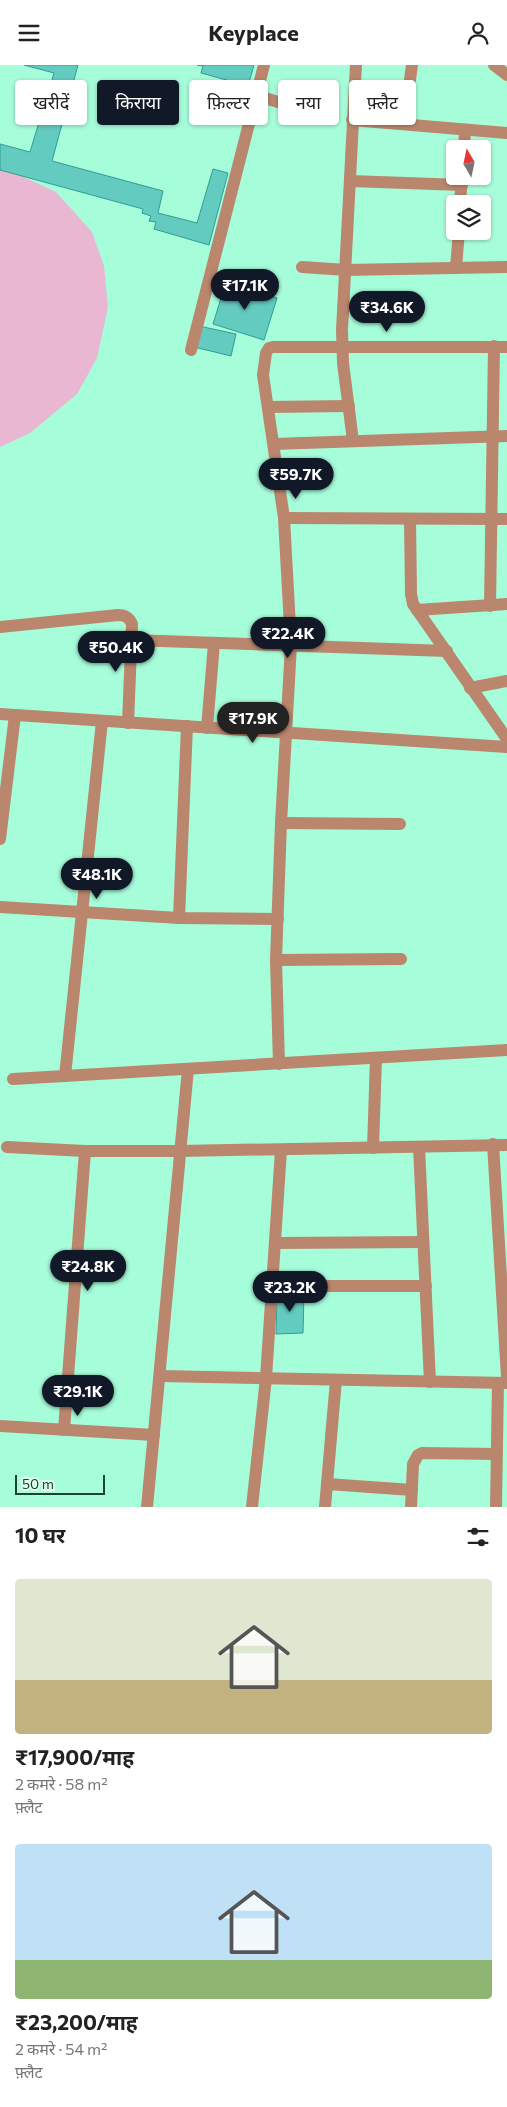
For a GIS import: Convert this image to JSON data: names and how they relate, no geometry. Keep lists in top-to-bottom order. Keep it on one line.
{"scale_bar":"50 m","north":"top","page":{"header":"Keyplace","chip":["खरीदें","किराया","फ़िल्टर","नया","फ़्लैट"],"price":["₹17.1K","₹34.6K","₹59.7K","₹22.4K","₹50.4K","₹17.9K","₹48.1K","₹24.8K","₹23.2K","₹29.1K"],"scale":"50 m","heading":"10 घर","list":[{"name":"₹17,900/माह","note":"2 कमरे · 58 m² · फ़्लैट"},{"name":"₹23,200/माह","note":"2 कमरे · 54 m² · फ़्लैट"}]}}
